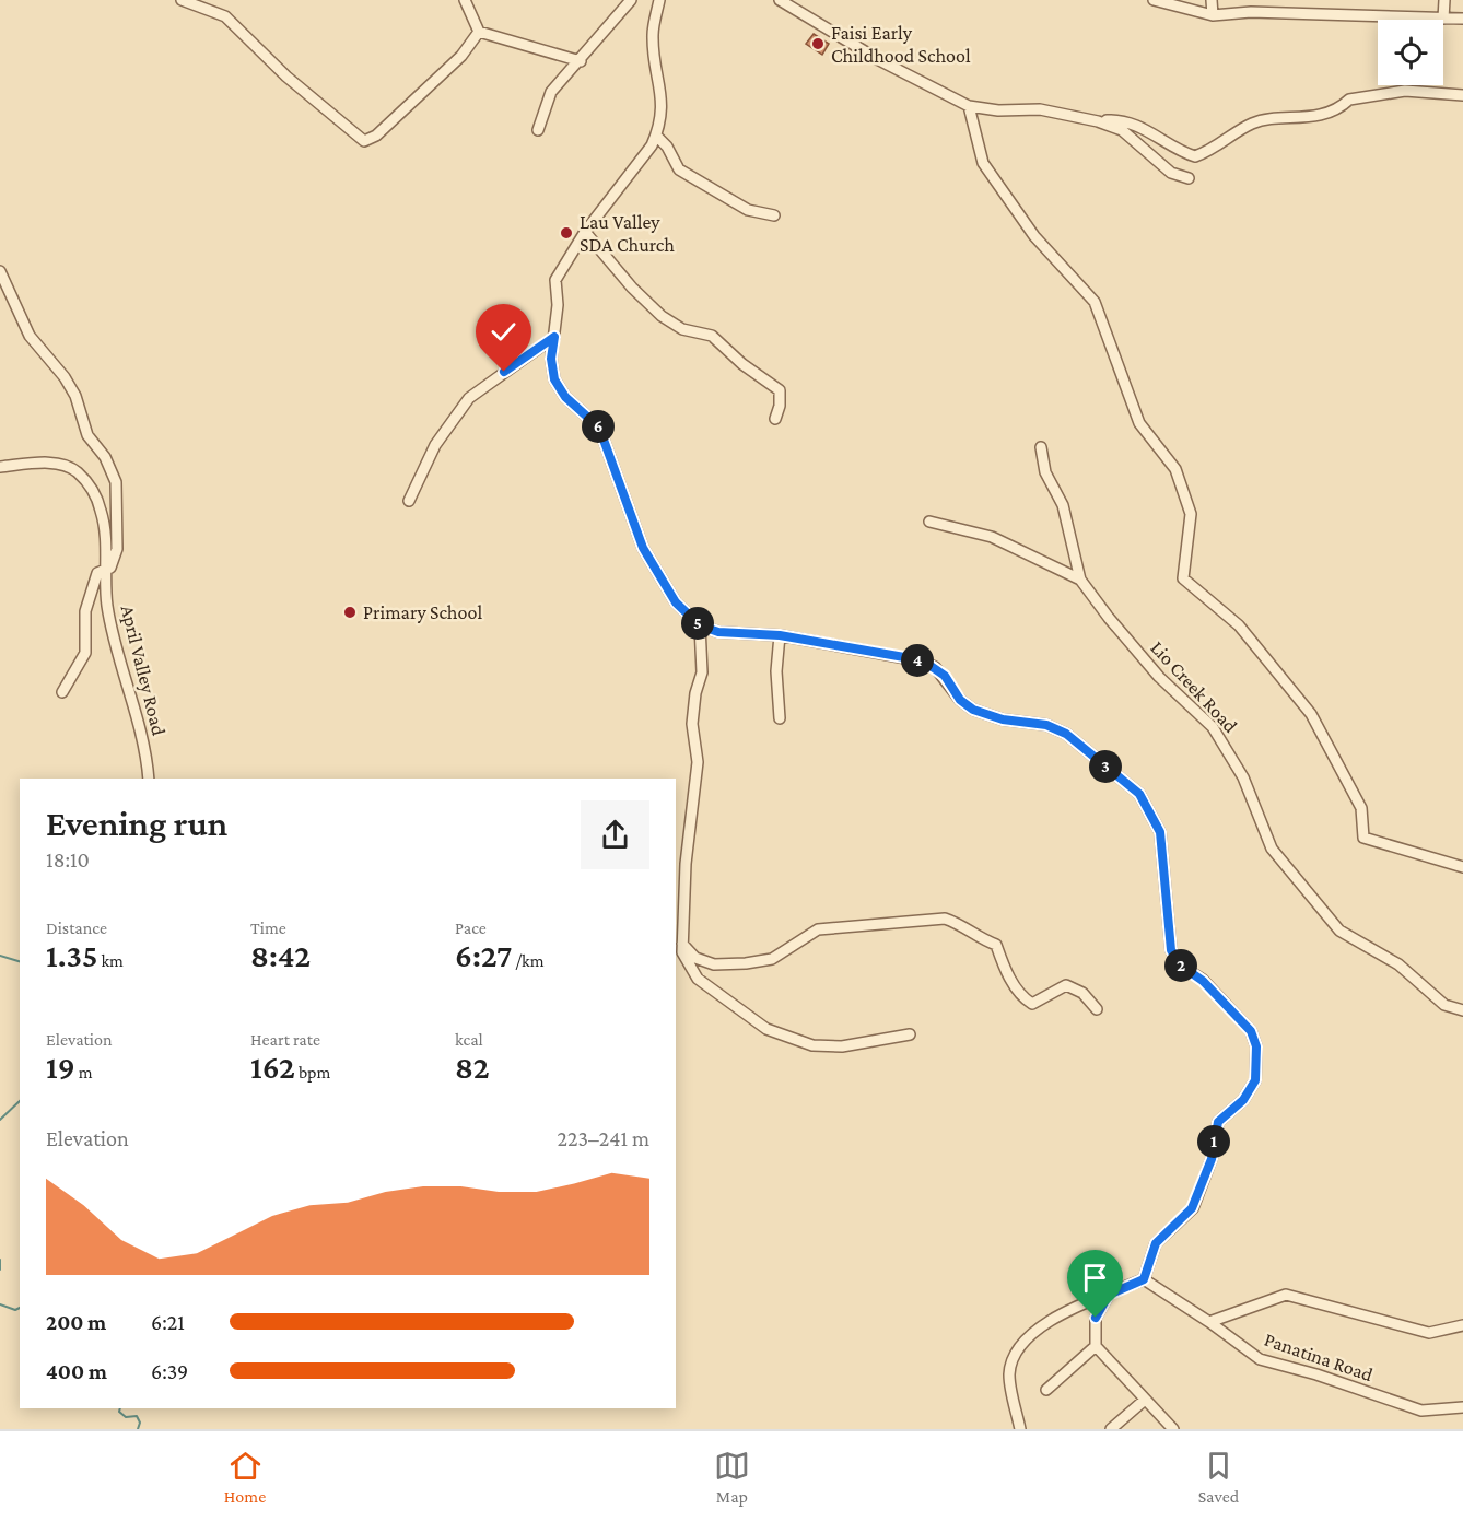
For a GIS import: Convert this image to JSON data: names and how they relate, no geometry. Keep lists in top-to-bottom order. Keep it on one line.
{"streets":{"street":["April Valley Road","Lio Creek Road","Panatina Road"]},"places":["Faisi Early Childhood School","Lau Valley SDA Church","Primary School"],"page":{"pins":["6","5","4","3","2","1"],"heading":["Evening run","18:10"],"stats":[["Distance","1.35 km"],["Time","8:42"],["Pace","6:27 /km"],["Elevation","19 m"],["Heart rate","162 bpm"],["kcal","82"]],"chart":["Elevation","223–241 m"],"list":[{"name":"200 m","note":"6:21"},{"name":"400 m","note":"6:39"}],"tabs":["Home","Map","Saved"]}}
